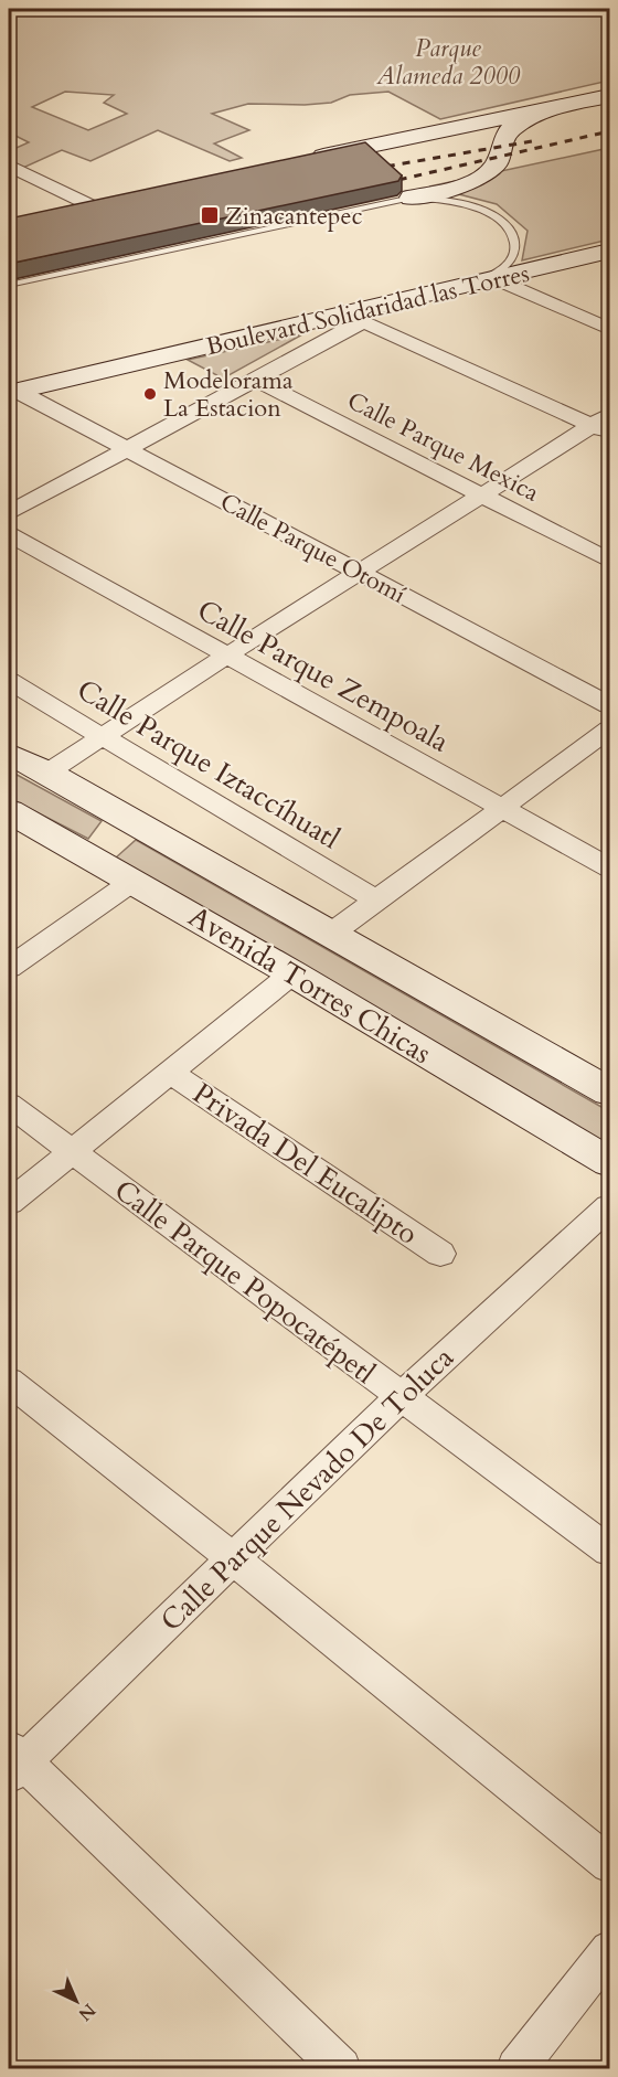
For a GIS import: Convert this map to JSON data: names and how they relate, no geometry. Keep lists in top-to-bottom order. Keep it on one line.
{"streets":{"main road":["Boulevard Solidaridad las Torres","Avenida Torres Chicas"],"street":["Calle Parque Mexica","Calle Parque Otomí","Calle Parque Zempoala","Calle Parque Iztaccíhuatl","Privada Del Eucalipto","Calle Parque Popocatépetl","Calle Parque Nevado De Toluca"]},"crossings":[["Boulevard Solidaridad las Torres","Calle Parque Otomí"],["Calle Parque Popocatépetl","Calle Parque Nevado De Toluca"]],"parks":["Parque Alameda 2000"],"places":{"transit":["Zinacantepec"],"other":["Modelorama La Estacion"]},"north":"bottom right"}
